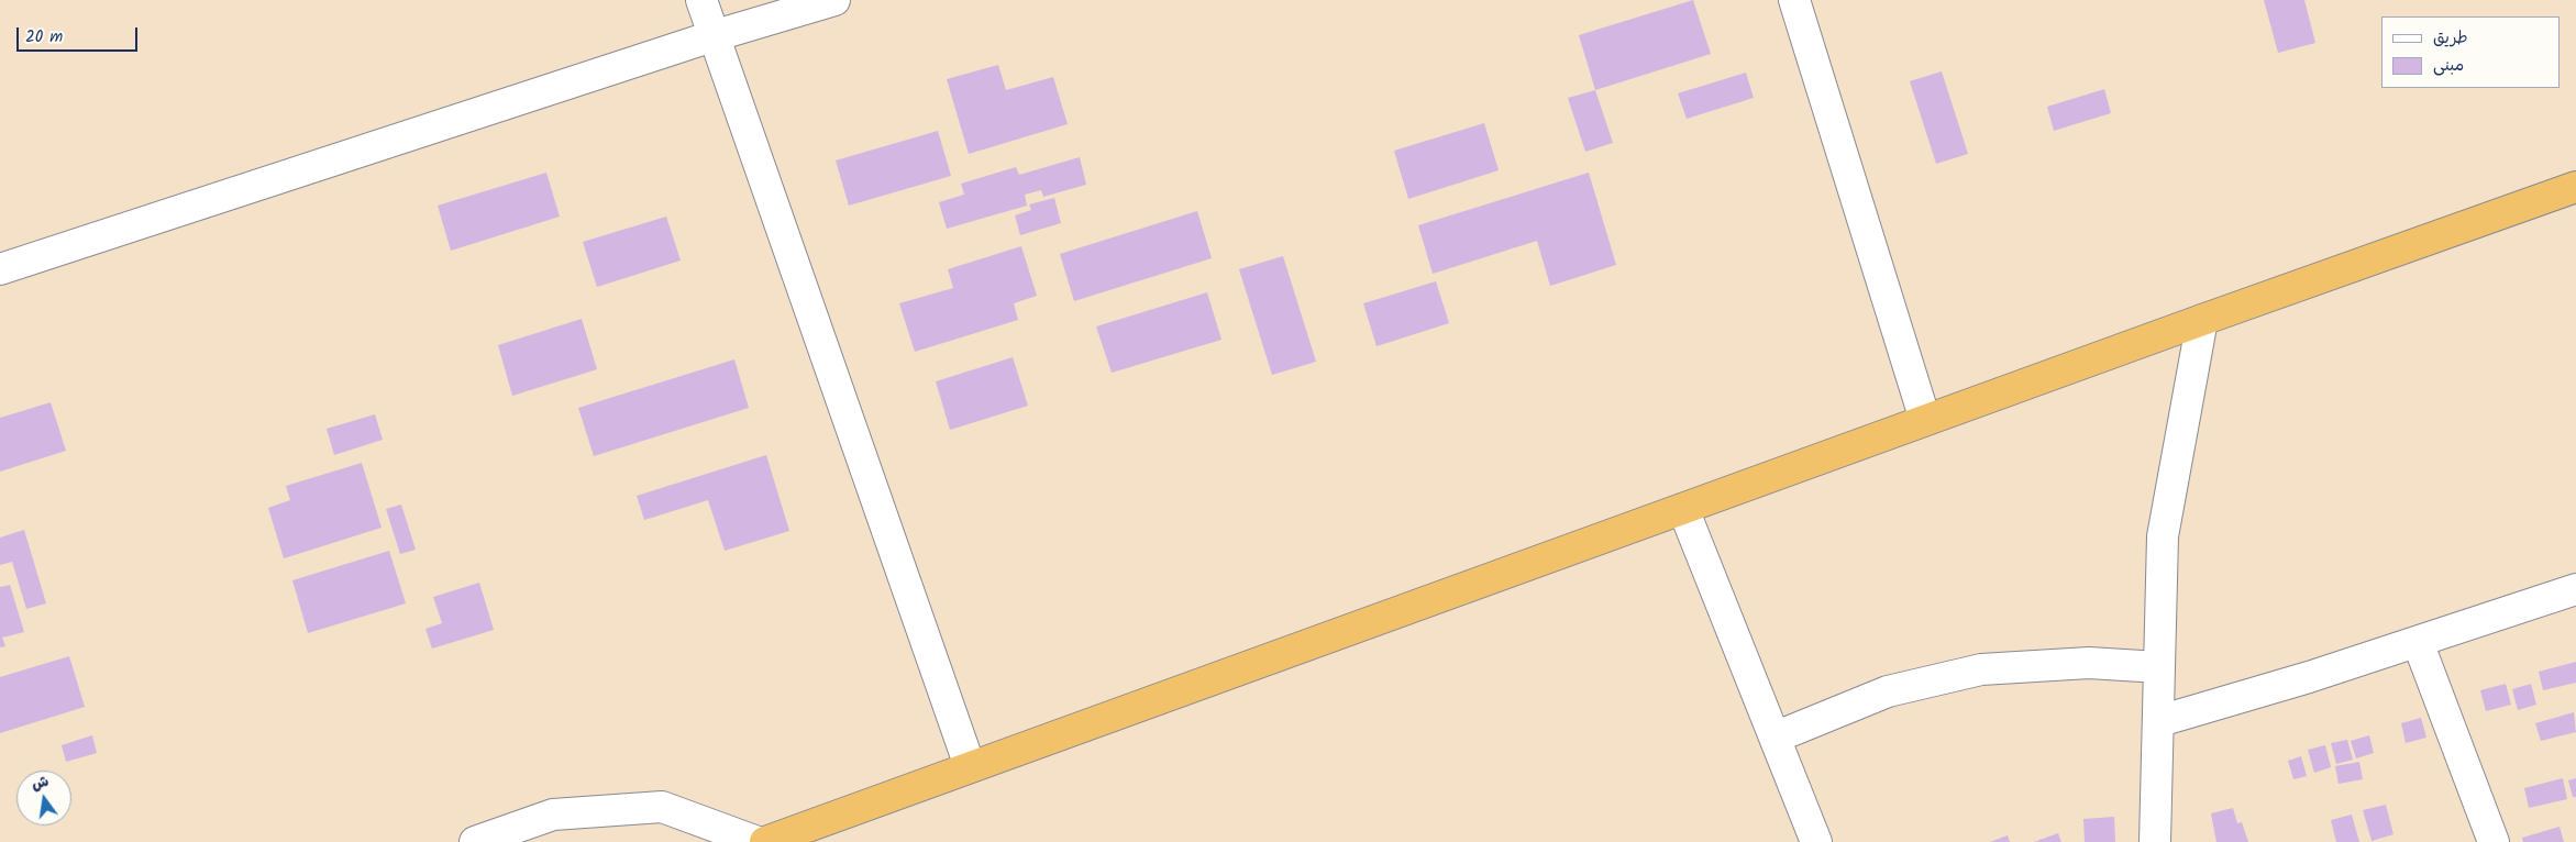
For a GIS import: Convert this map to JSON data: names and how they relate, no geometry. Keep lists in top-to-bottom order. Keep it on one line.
{"legend":["طريق","مبنى"],"scale_bar":"20 m","north":"top"}
